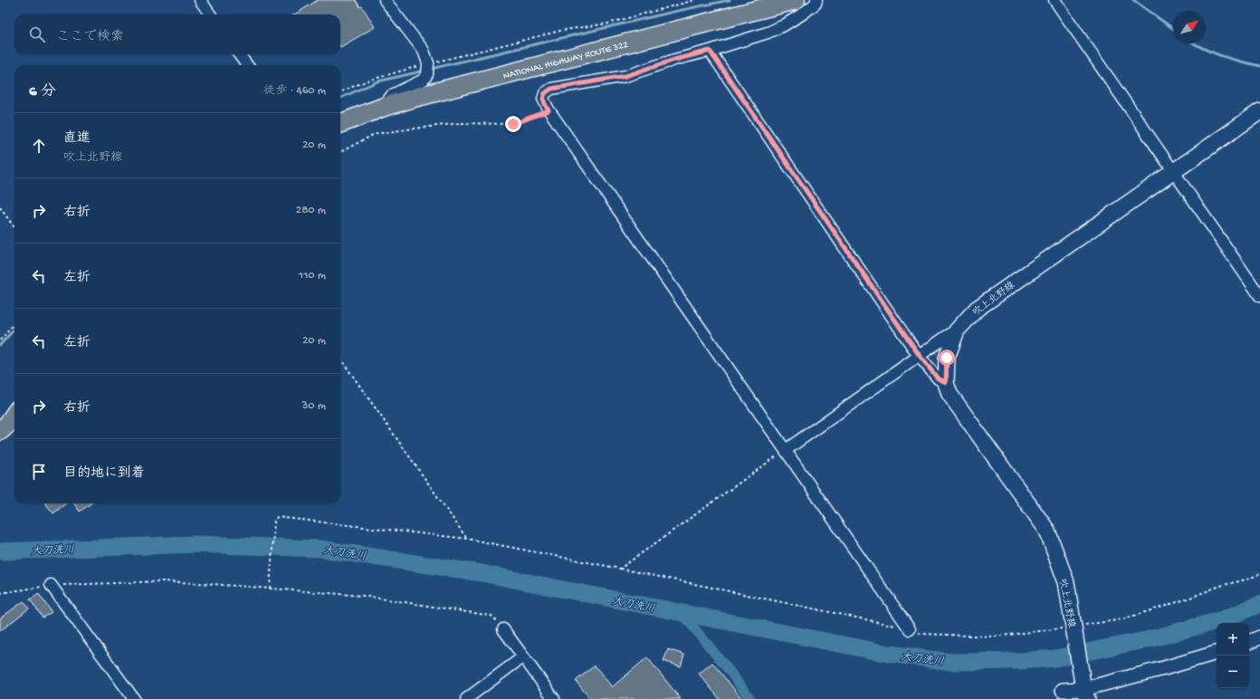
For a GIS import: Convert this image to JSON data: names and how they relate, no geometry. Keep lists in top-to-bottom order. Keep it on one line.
{"streets":{"highway":["NATIONAL HIGHWAY ROUTE 322"],"main road":["吹上北野線"]},"water":["大刀洗川"],"north":"top right","page":{"search":"ここで検索","heading":["6 分","徒歩 · 460 m"],"list":[["直進","吹上北野線","20 m"],["右折","280 m"],["左折","110 m"],["左折","20 m"],["右折","30 m"],"目的地に到着"],"map_buttons":["+","−"]}}
